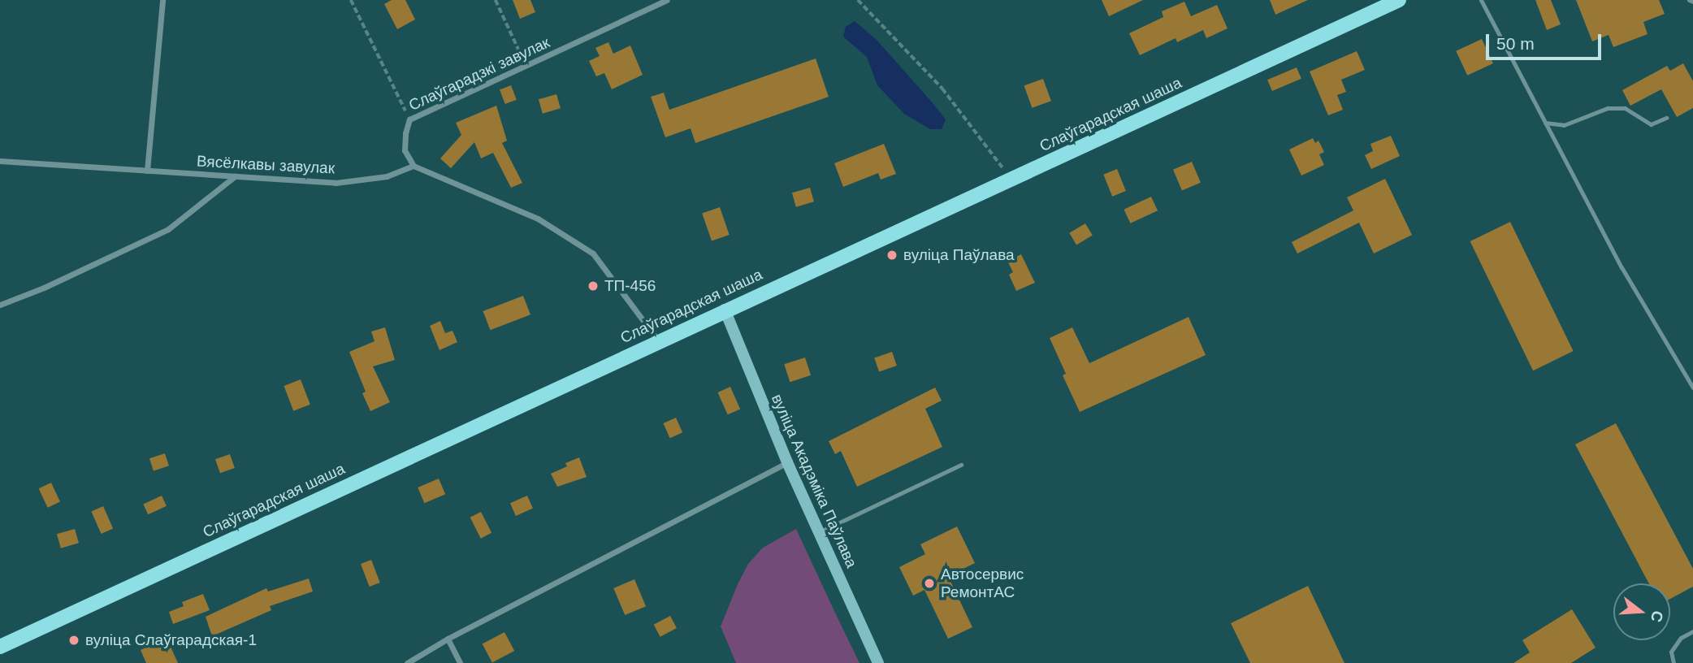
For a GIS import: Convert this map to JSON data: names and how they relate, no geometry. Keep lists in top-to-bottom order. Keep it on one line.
{"streets":{"main road":["Слаўгарадская шаша","вуліца Акадэміка Паўлава"],"street":["Слаўгарадзкі завулак","Вясёлкавы завулак"]},"crossings":[["Слаўгарадзкі завулак","Вясёлкавы завулак"],["Слаўгарадская шаша","вуліца Акадэміка Паўлава"]],"places":["вуліца Паўлава","ТП-456","Автосервис РемонтАС","вуліца Слаўгарадская-1"],"scale_bar":"50 m","north":"right"}
